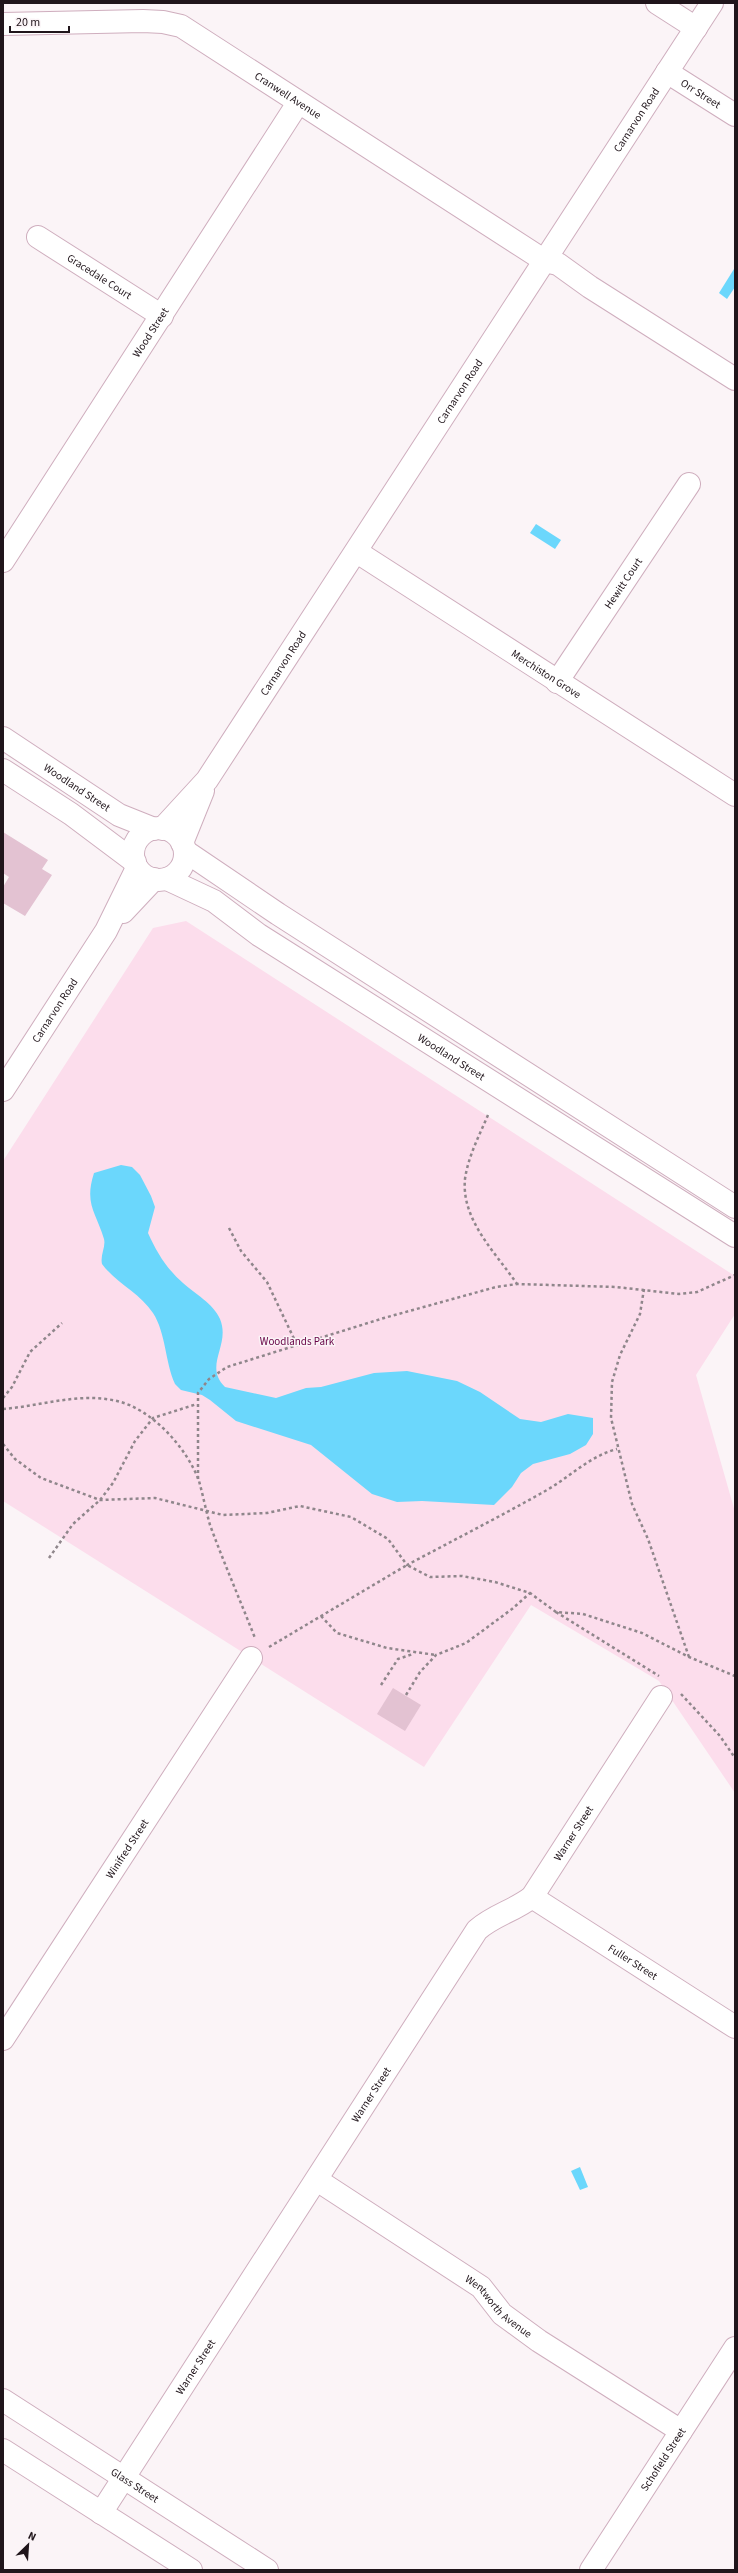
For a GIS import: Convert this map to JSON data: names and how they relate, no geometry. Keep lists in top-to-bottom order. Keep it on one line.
{"streets":{"street":["Orr Street","Cranwell Avenue","Carnarvon Road","Gracedale Court","Wood Street","Hewitt Court","Merchiston Grove","Woodland Street","Warner Street","Winifred Street","Fuller Street","Wentworth Avenue","Schofield Street","Glass Street"]},"crossings":[["Orr Street","Carnarvon Road"],["Cranwell Avenue","Carnarvon Road"],["Cranwell Avenue","Wood Street"],["Carnarvon Road","Merchiston Grove"],["Carnarvon Road","Woodland Street"],["Gracedale Court","Wood Street"],["Hewitt Court","Merchiston Grove"],["Warner Street","Fuller Street"],["Warner Street","Wentworth Avenue"],["Warner Street","Glass Street"],["Wentworth Avenue","Schofield Street"]],"parks":["Woodlands Park"],"scale_bar":"20 m","north":"top right"}
